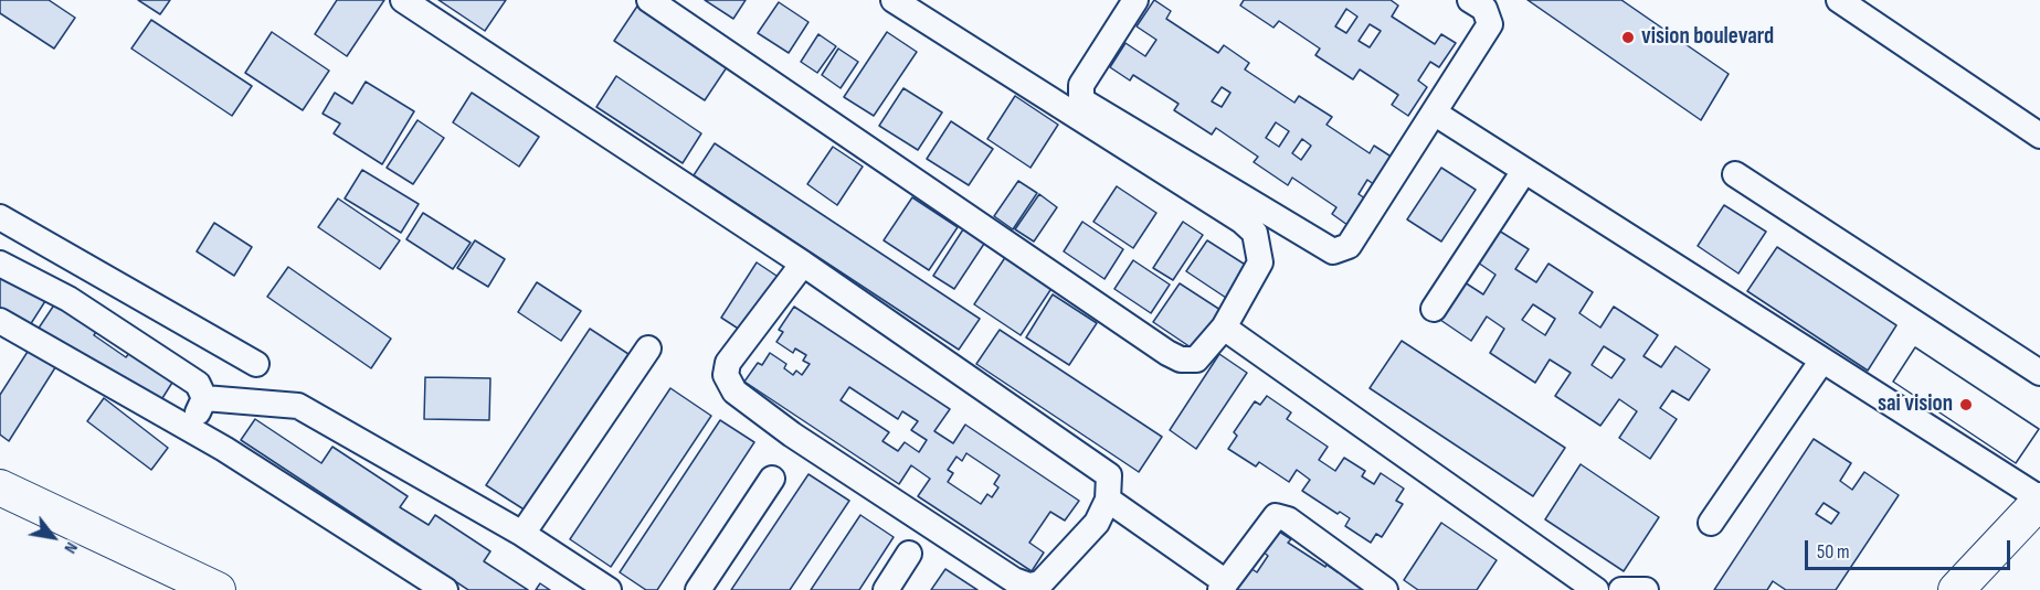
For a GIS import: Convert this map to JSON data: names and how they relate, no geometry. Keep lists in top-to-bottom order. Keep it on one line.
{"places":["vision boulevard","sai vision"],"scale_bar":"50 m","north":"bottom right"}
